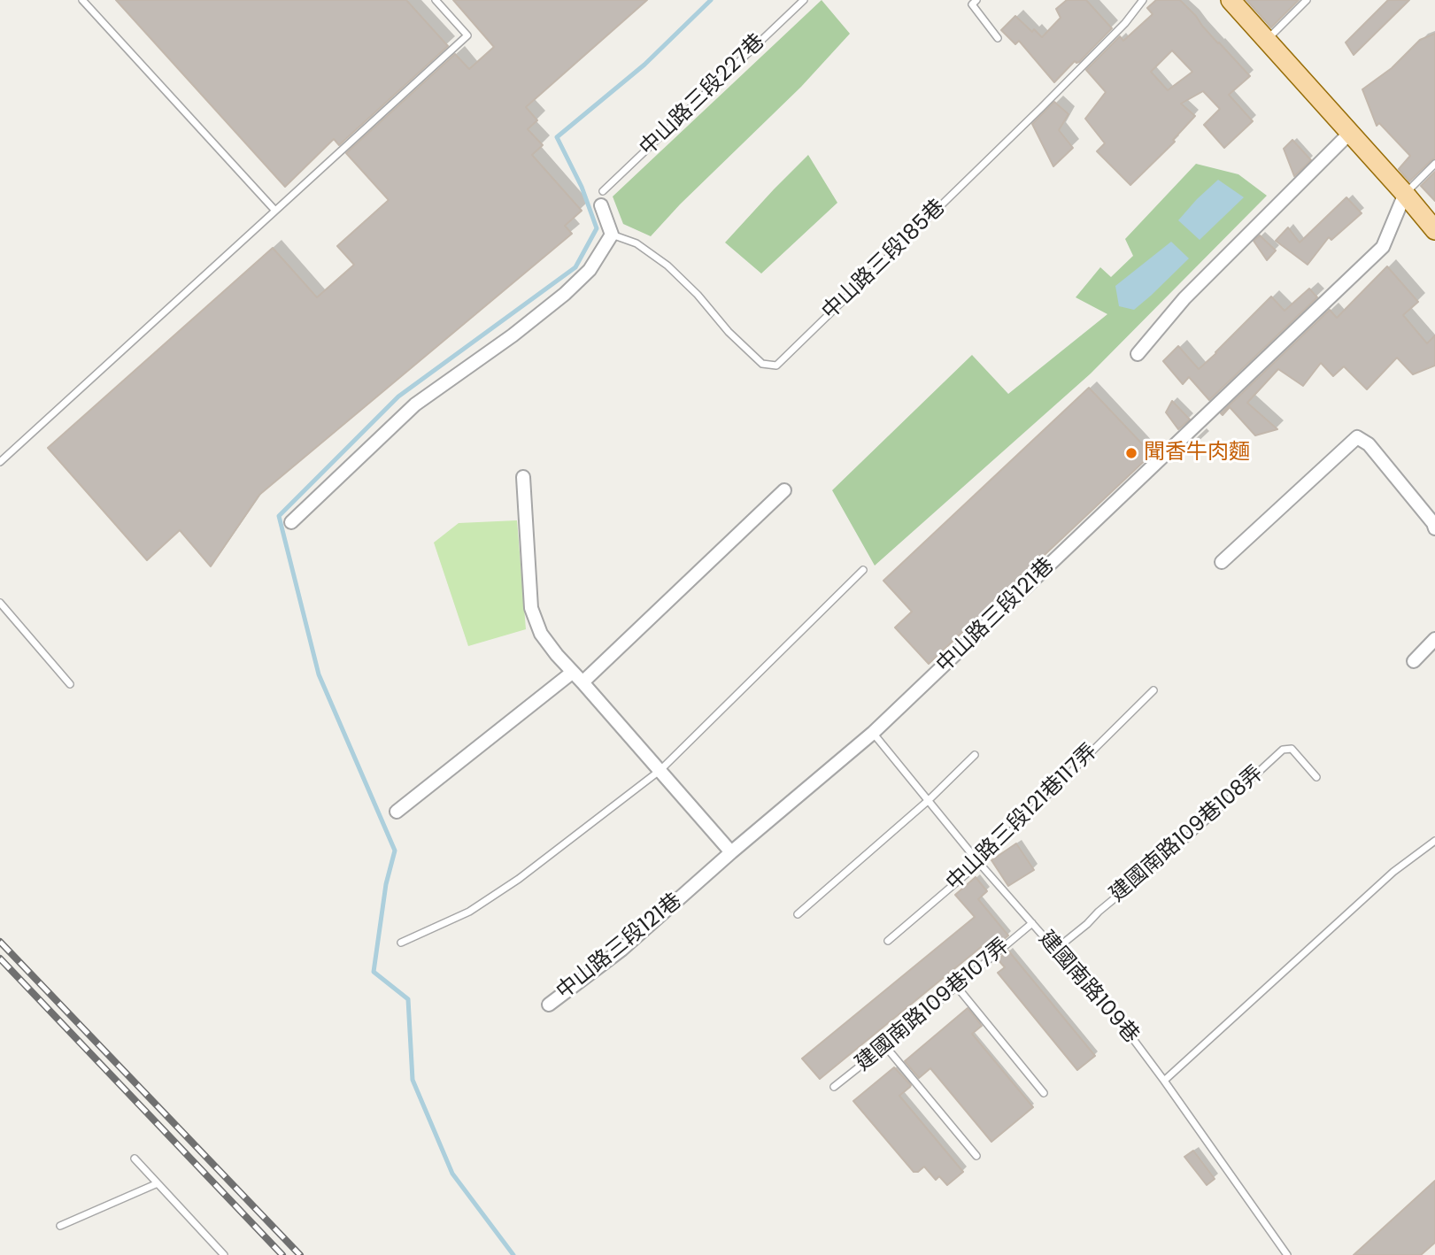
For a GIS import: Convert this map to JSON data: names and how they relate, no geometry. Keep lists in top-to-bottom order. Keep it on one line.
{"streets":{"street":["中山路三段121巷"],"lane":["中山路三段227巷","中山路三段185巷","中山路三段121巷117弄","建國南路109巷108弄","建國南路109巷","建國南路109巷107弄"]},"crossings":[["中山路三段121巷","建國南路109巷"],["中山路三段121巷117弄","建國南路109巷"],["建國南路109巷108弄","建國南路109巷"],["建國南路109巷","建國南路109巷107弄"]],"places":["聞香牛肉麵"]}
